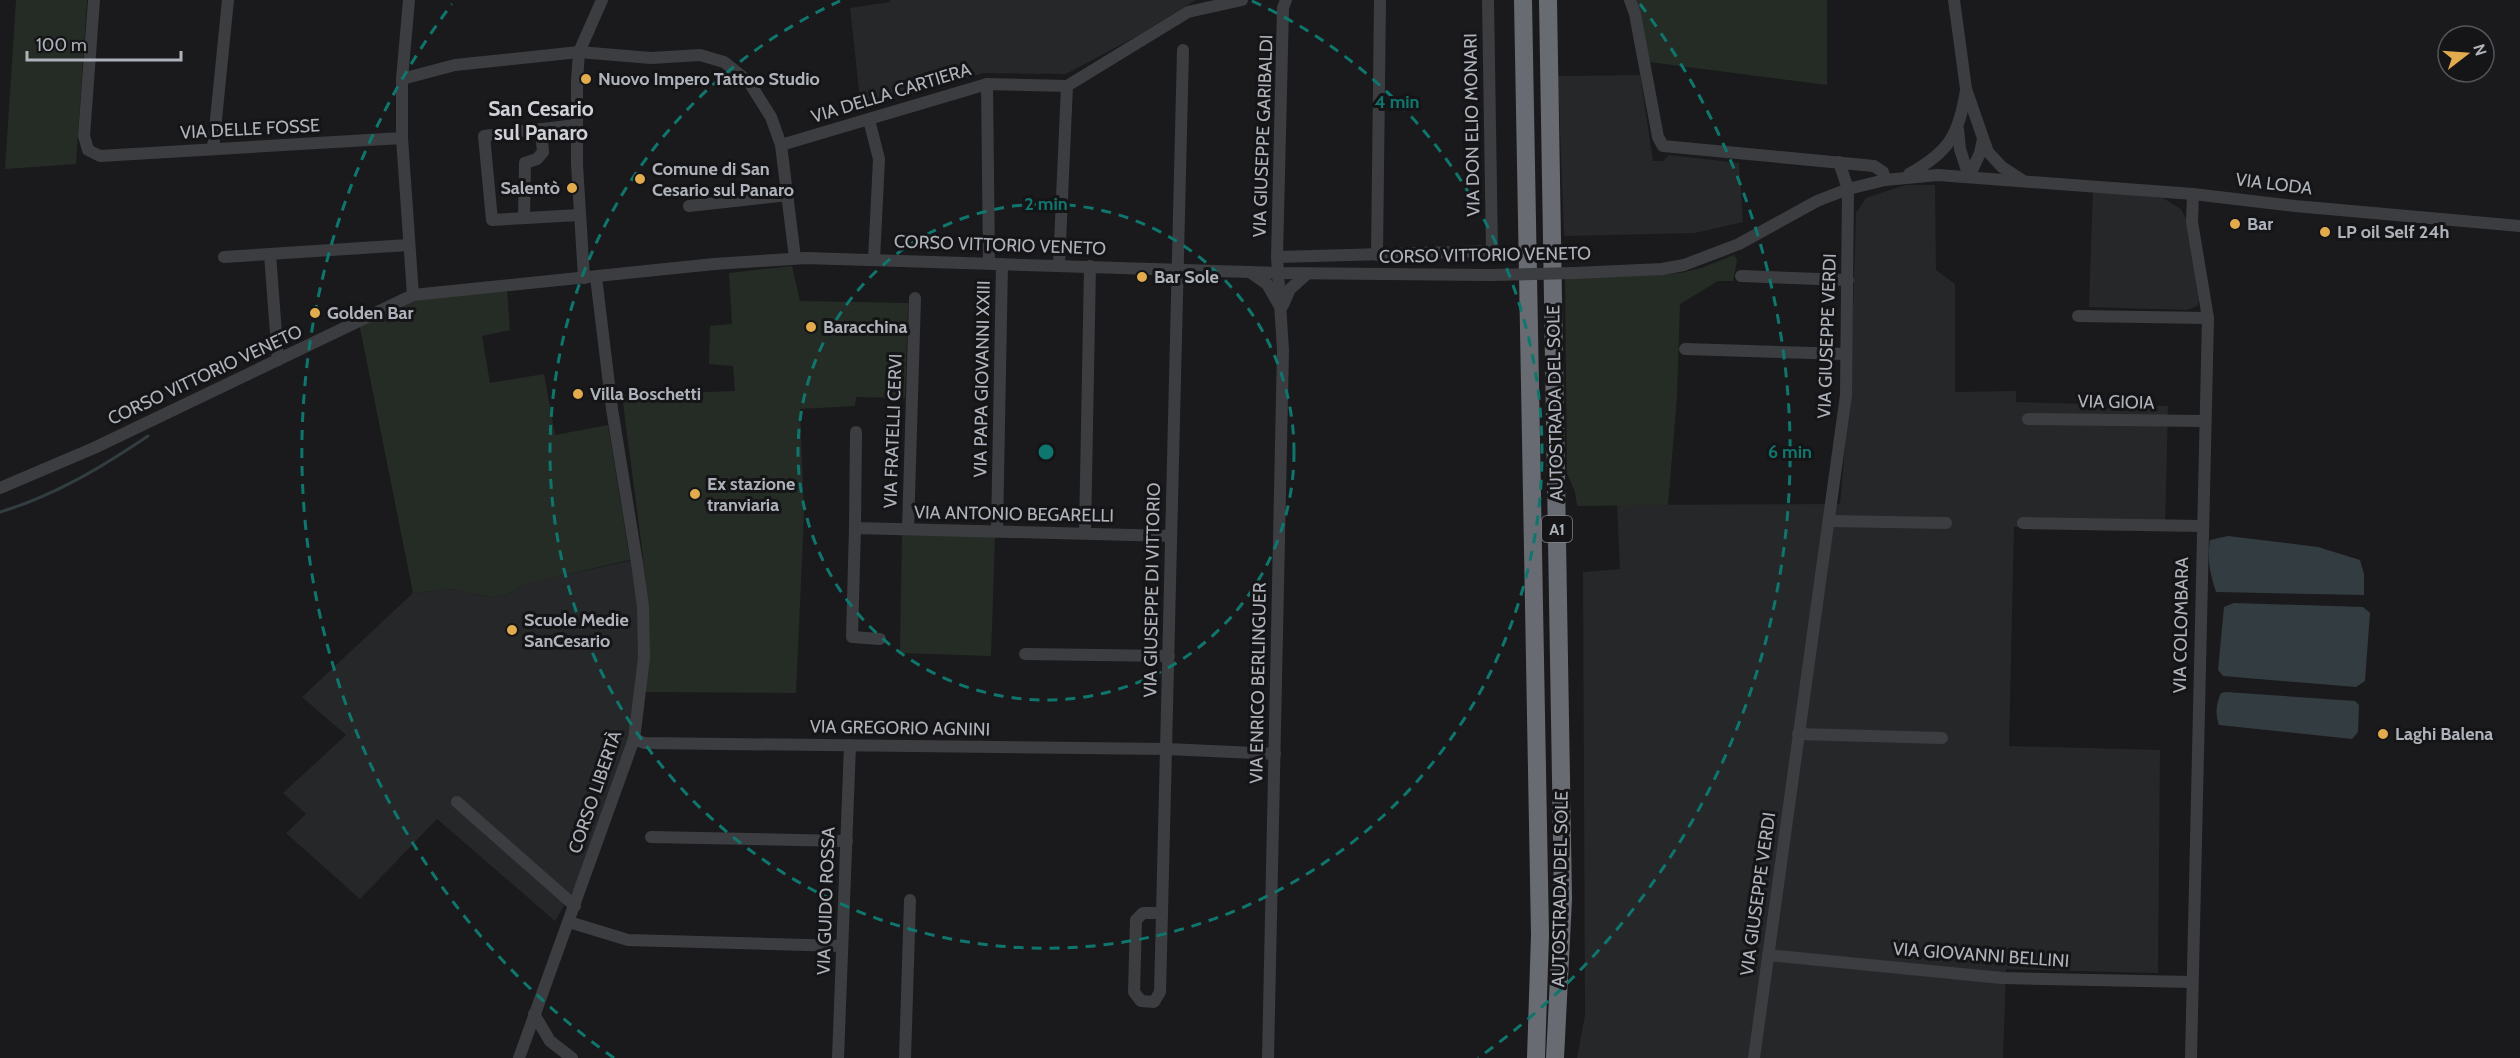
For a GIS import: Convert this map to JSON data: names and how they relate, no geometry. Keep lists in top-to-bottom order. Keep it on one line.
{"streets":{"highway":["AUTOSTRADA DEL SOLE","A1"],"street":["VIA DELLA CARTIERA","VIA DON ELIO MONARI","VIA DELLE FOSSE","VIA GIUSEPPE GARIBALDI","VIA LODA","CORSO VITTORIO VENETO","VIA GIUSEPPE VERDI","VIA PAPA GIOVANNI XXIII","VIA GIOIA","VIA FRATELLI CERVI","VIA ANTONIO BEGARELLI","VIA GIUSEPPE DI VITTORIO","VIA COLOMBARA","VIA ENRICO BERLINGUER","VIA GREGORIO AGNINI","CORSO LIBERTÀ","VIA GUIDO ROSSA","VIA GIOVANNI BELLINI"]},"crossings":[["VIA DELLA CARTIERA","VIA PAPA GIOVANNI XXIII"],["VIA DON ELIO MONARI","VIA GIUSEPPE GARIBALDI"],["VIA GIUSEPPE GARIBALDI","CORSO VITTORIO VENETO"],["VIA GIUSEPPE GARIBALDI","VIA ENRICO BERLINGUER"],["VIA LODA","CORSO VITTORIO VENETO"],["VIA LODA","VIA COLOMBARA"],["CORSO VITTORIO VENETO","VIA GIUSEPPE VERDI"],["CORSO VITTORIO VENETO","VIA PAPA GIOVANNI XXIII"],["CORSO VITTORIO VENETO","VIA GIUSEPPE DI VITTORIO"],["CORSO VITTORIO VENETO","VIA ENRICO BERLINGUER"],["CORSO VITTORIO VENETO","CORSO LIBERTÀ"],["VIA GIUSEPPE VERDI","VIA GIOVANNI BELLINI"],["VIA PAPA GIOVANNI XXIII","VIA ANTONIO BEGARELLI"],["VIA GIOIA","VIA COLOMBARA"],["VIA FRATELLI CERVI","VIA ANTONIO BEGARELLI"],["VIA ANTONIO BEGARELLI","VIA GIUSEPPE DI VITTORIO"],["VIA GIUSEPPE DI VITTORIO","VIA GREGORIO AGNINI"],["VIA COLOMBARA","VIA GIOVANNI BELLINI"],["VIA ENRICO BERLINGUER","VIA GREGORIO AGNINI"],["VIA GREGORIO AGNINI","CORSO LIBERTÀ"],["VIA GREGORIO AGNINI","VIA GUIDO ROSSA"]],"districts":["San Cesario sul Panaro"],"places":["Nuovo Impero Tattoo Studio","Comune di San Cesario sul Panaro","Salentò","Bar","LP oil Self 24h","Bar Sole","Golden Bar","Baracchina","Villa Boschetti","Ex stazione tranviaria","Scuole Medie SanCesario","Laghi Balena"],"scale_bar":"100 m","north":"right","rings":["4 min","2 min","6 min"]}
